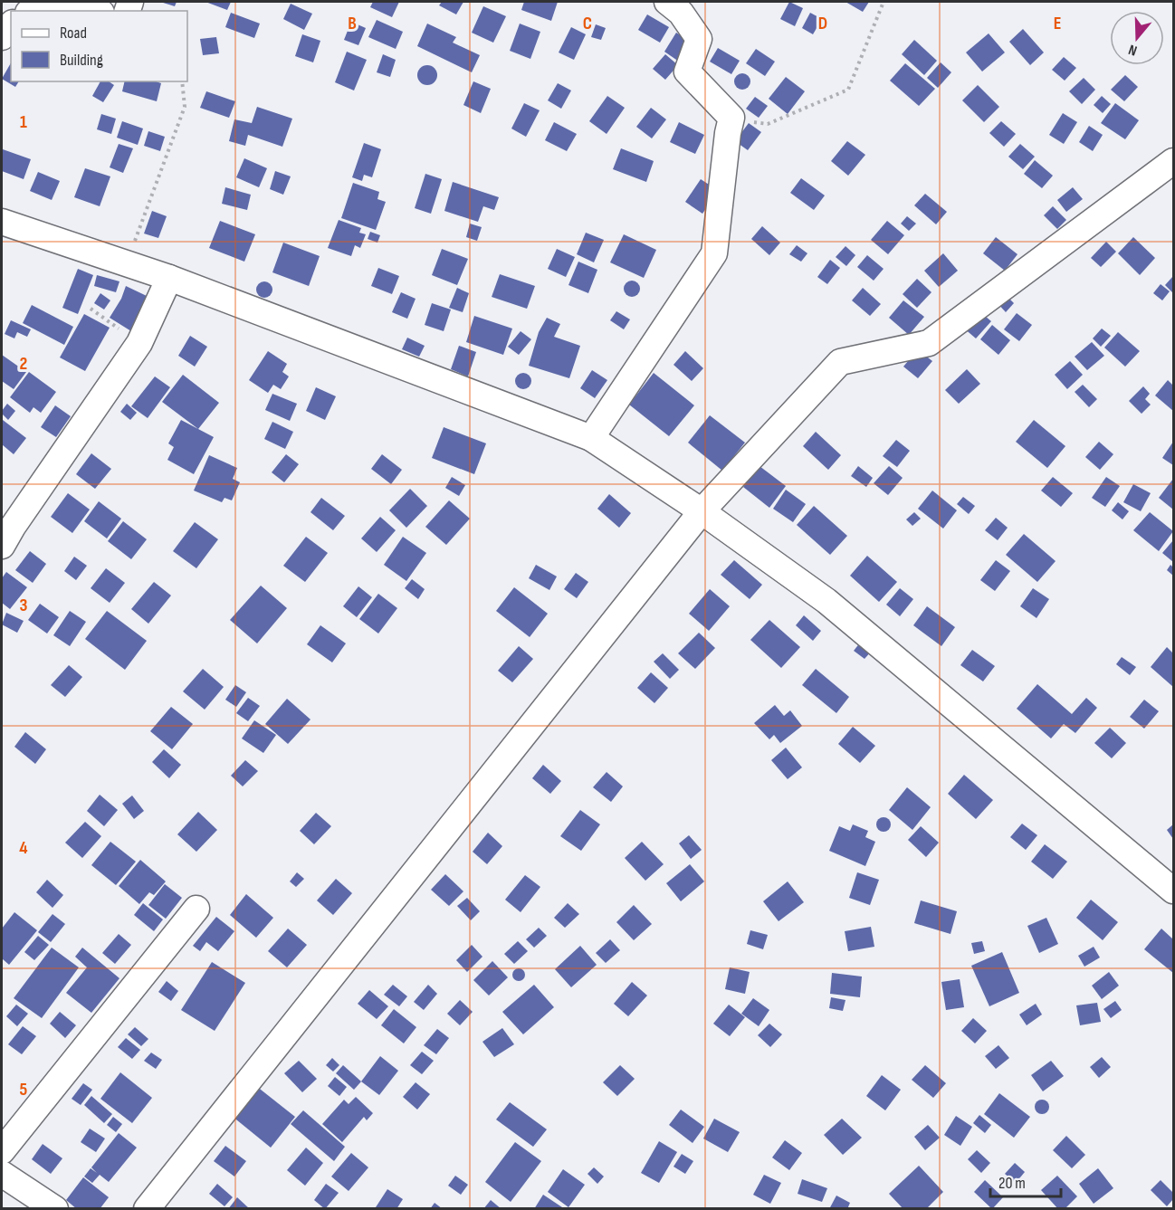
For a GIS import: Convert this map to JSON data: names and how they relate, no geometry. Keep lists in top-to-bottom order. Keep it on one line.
{"legend":["Road","Building"],"scale_bar":"20 m","north":"bottom","grid":{"columns":["B","C","D","E"],"rows":["1","2","3","4","5"]}}
